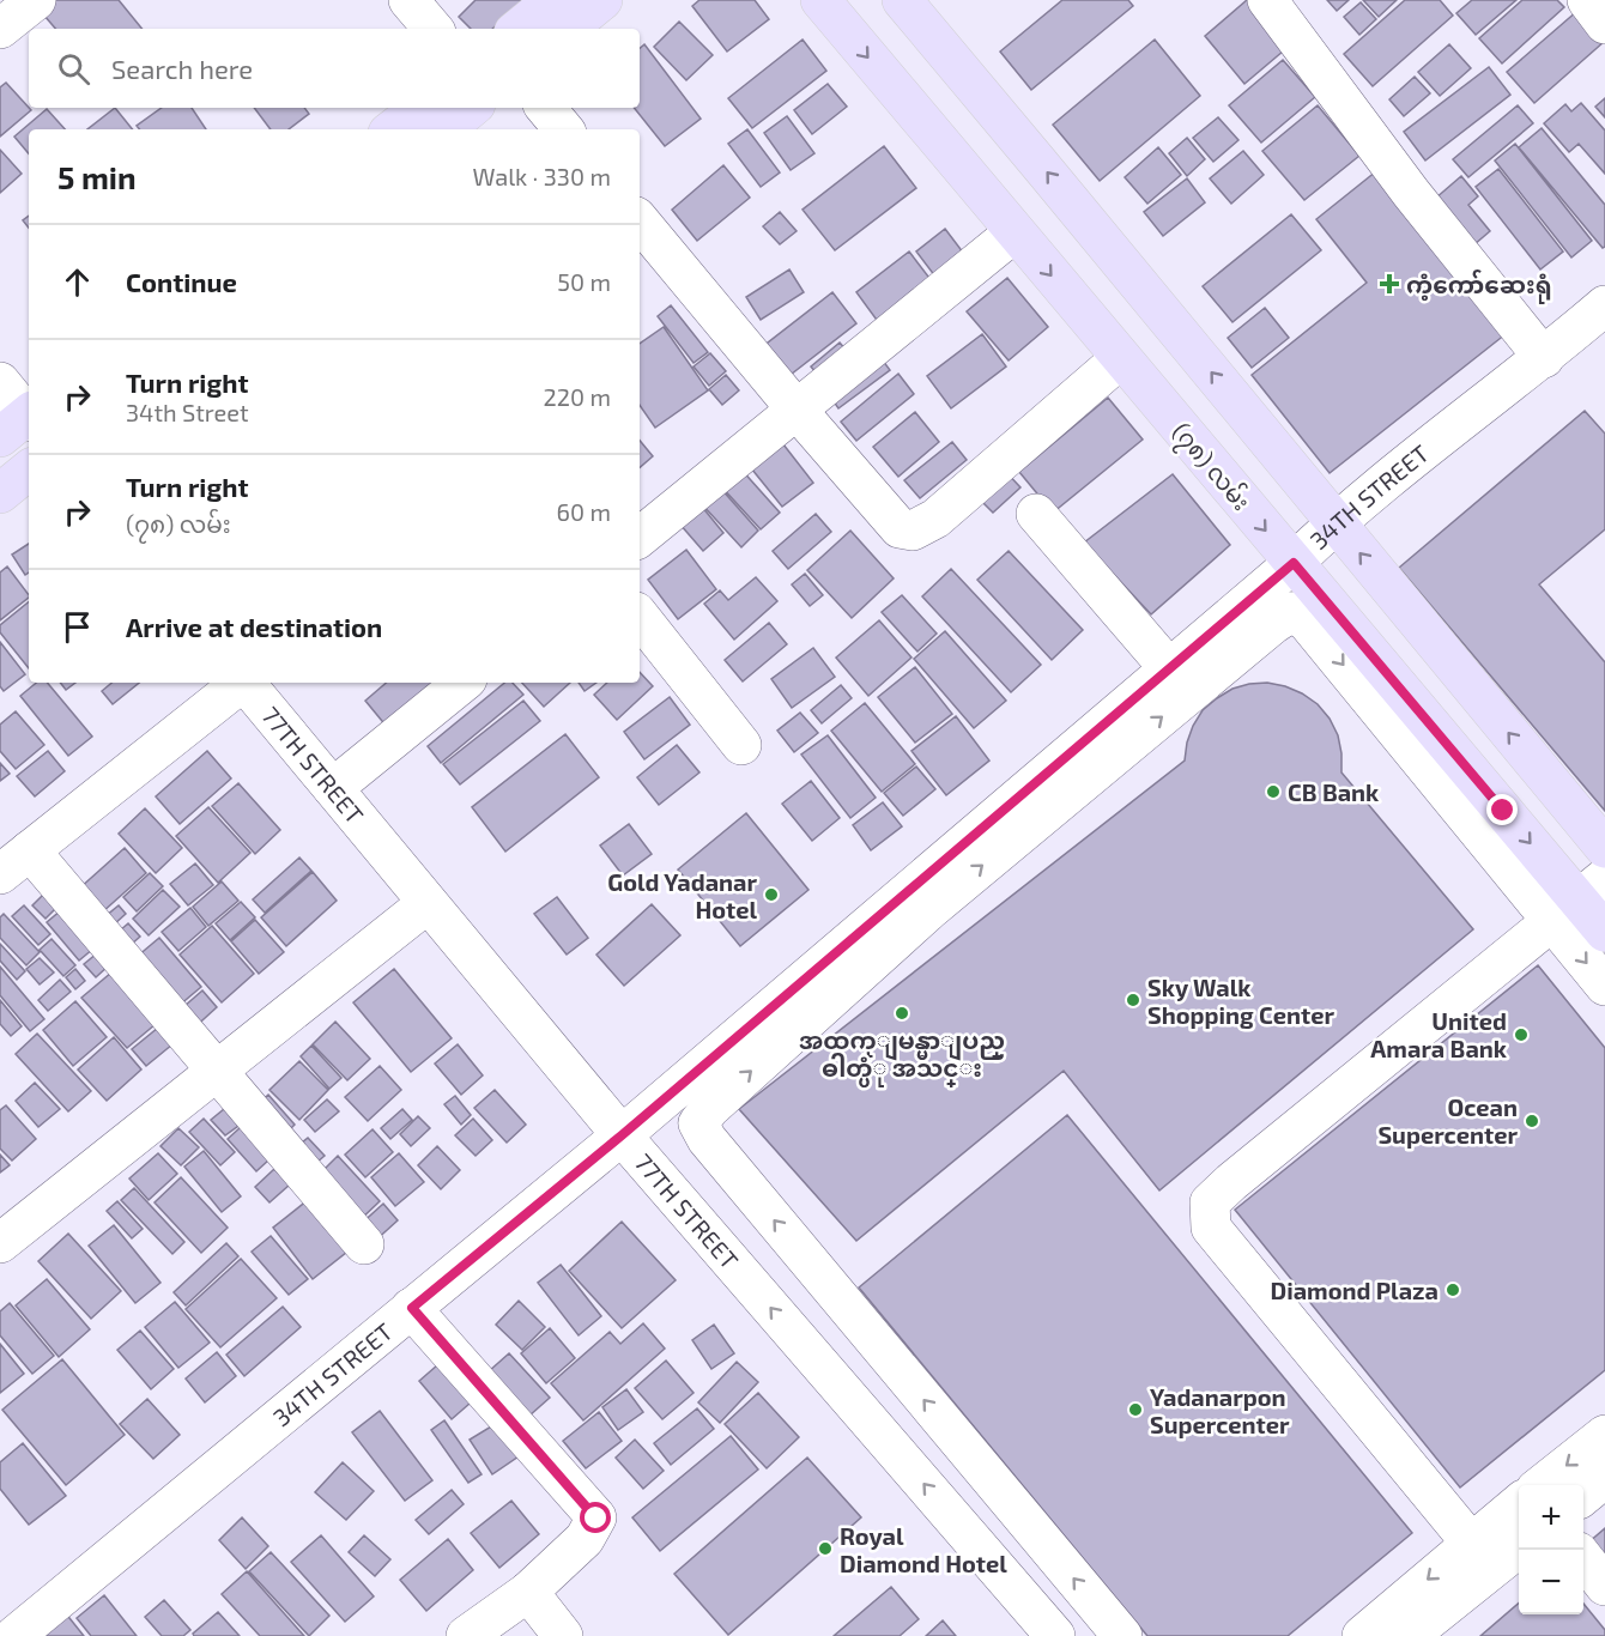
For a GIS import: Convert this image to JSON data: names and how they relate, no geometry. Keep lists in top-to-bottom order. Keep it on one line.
{"streets":{"main road":["(၇၈) လမ်း"],"street":["34TH STREET","77TH STREET"]},"crossings":[["(၇၈) လမ်း","34TH STREET"],["34TH STREET","77TH STREET"]],"one_way":["77TH STREET"],"places":{"health":["ကံ့ကော်ဆေးရုံ"],"other":["CB Bank","Gold Yadanar Hotel","Sky Walk Shopping Center","အထက္ျမန္မာျပည္ ဓါတ္ပံု အသင္း","United Amara Bank","Ocean Supercenter","Diamond Plaza","Yadanarpon Supercenter","Royal Diamond Hotel"]},"page":{"search":"Search here","heading":["5 min","Walk · 330 m"],"list":[["Continue","50 m"],["Turn right","34th Street","220 m"],["Turn right","(၇၈) လမ်း","60 m"],"Arrive at destination"],"map_buttons":["+","−"]}}
